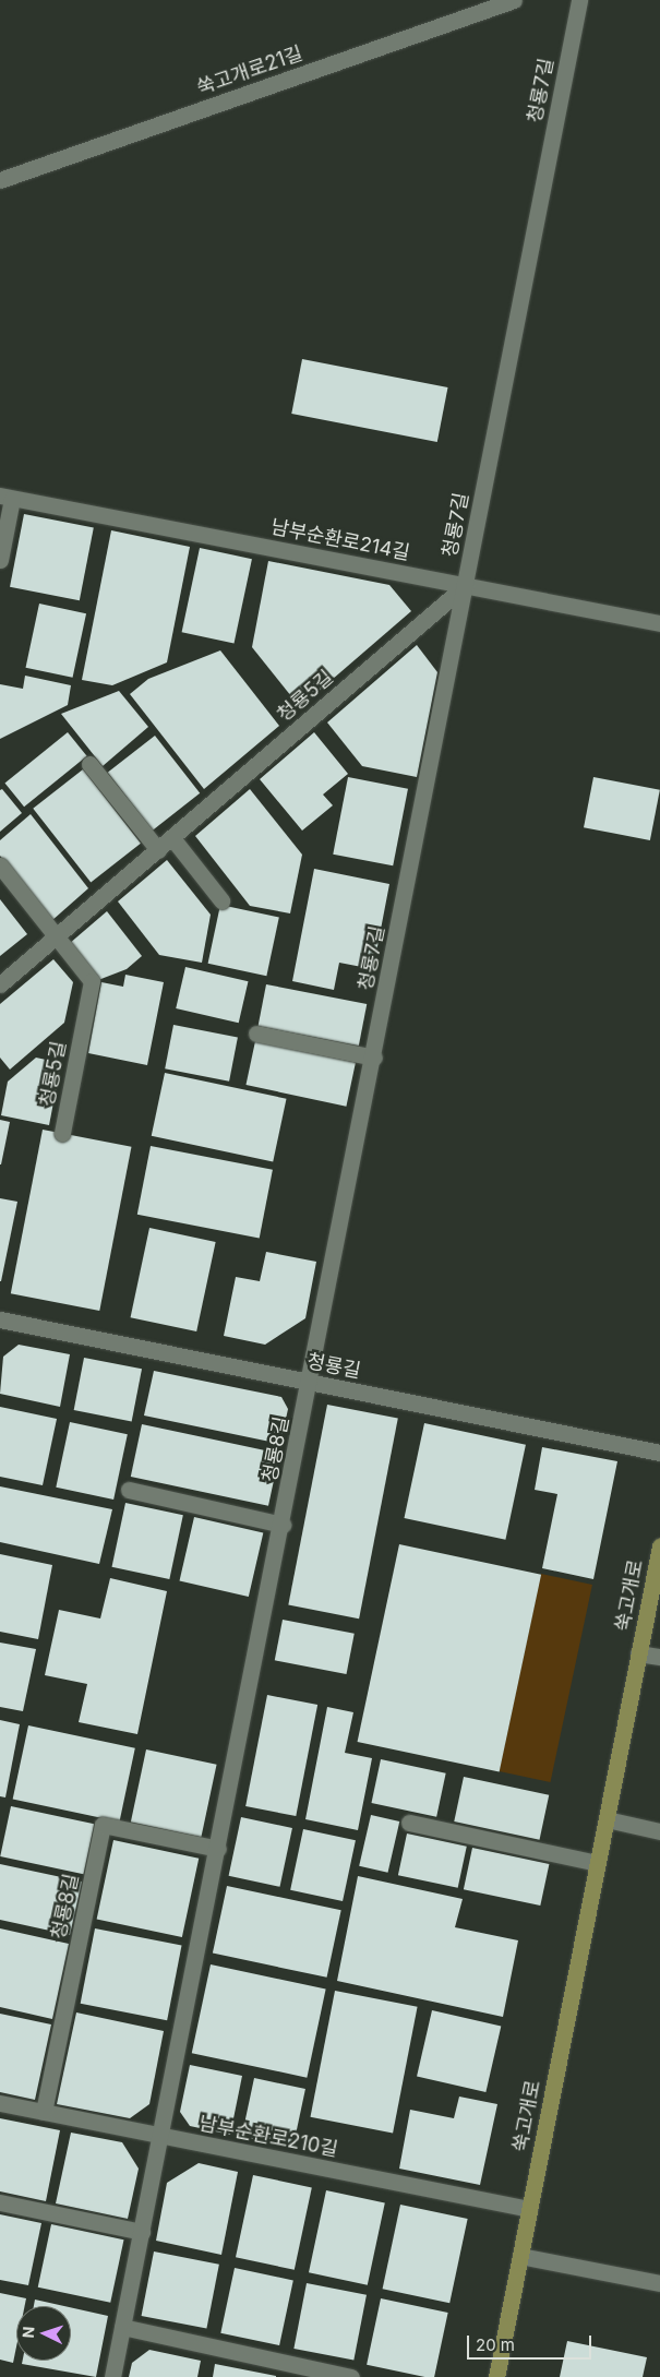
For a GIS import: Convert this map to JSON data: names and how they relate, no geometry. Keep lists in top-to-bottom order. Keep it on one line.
{"streets":{"main road":["쑥고개로"],"street":["쑥고개로21길","청룡7길","남부순환로214길","청룡5길","청룡길","청룡8길","남부순환로210길"]},"crossings":[["청룡7길","남부순환로214길"],["청룡7길","청룡5길"],["청룡7길","청룡길"],["청룡7길","청룡8길"],["남부순환로214길","청룡5길"],["청룡길","청룡8길"],["청룡8길","남부순환로210길"],["쑥고개로","남부순환로210길"]],"scale_bar":"20 m","north":"left"}
